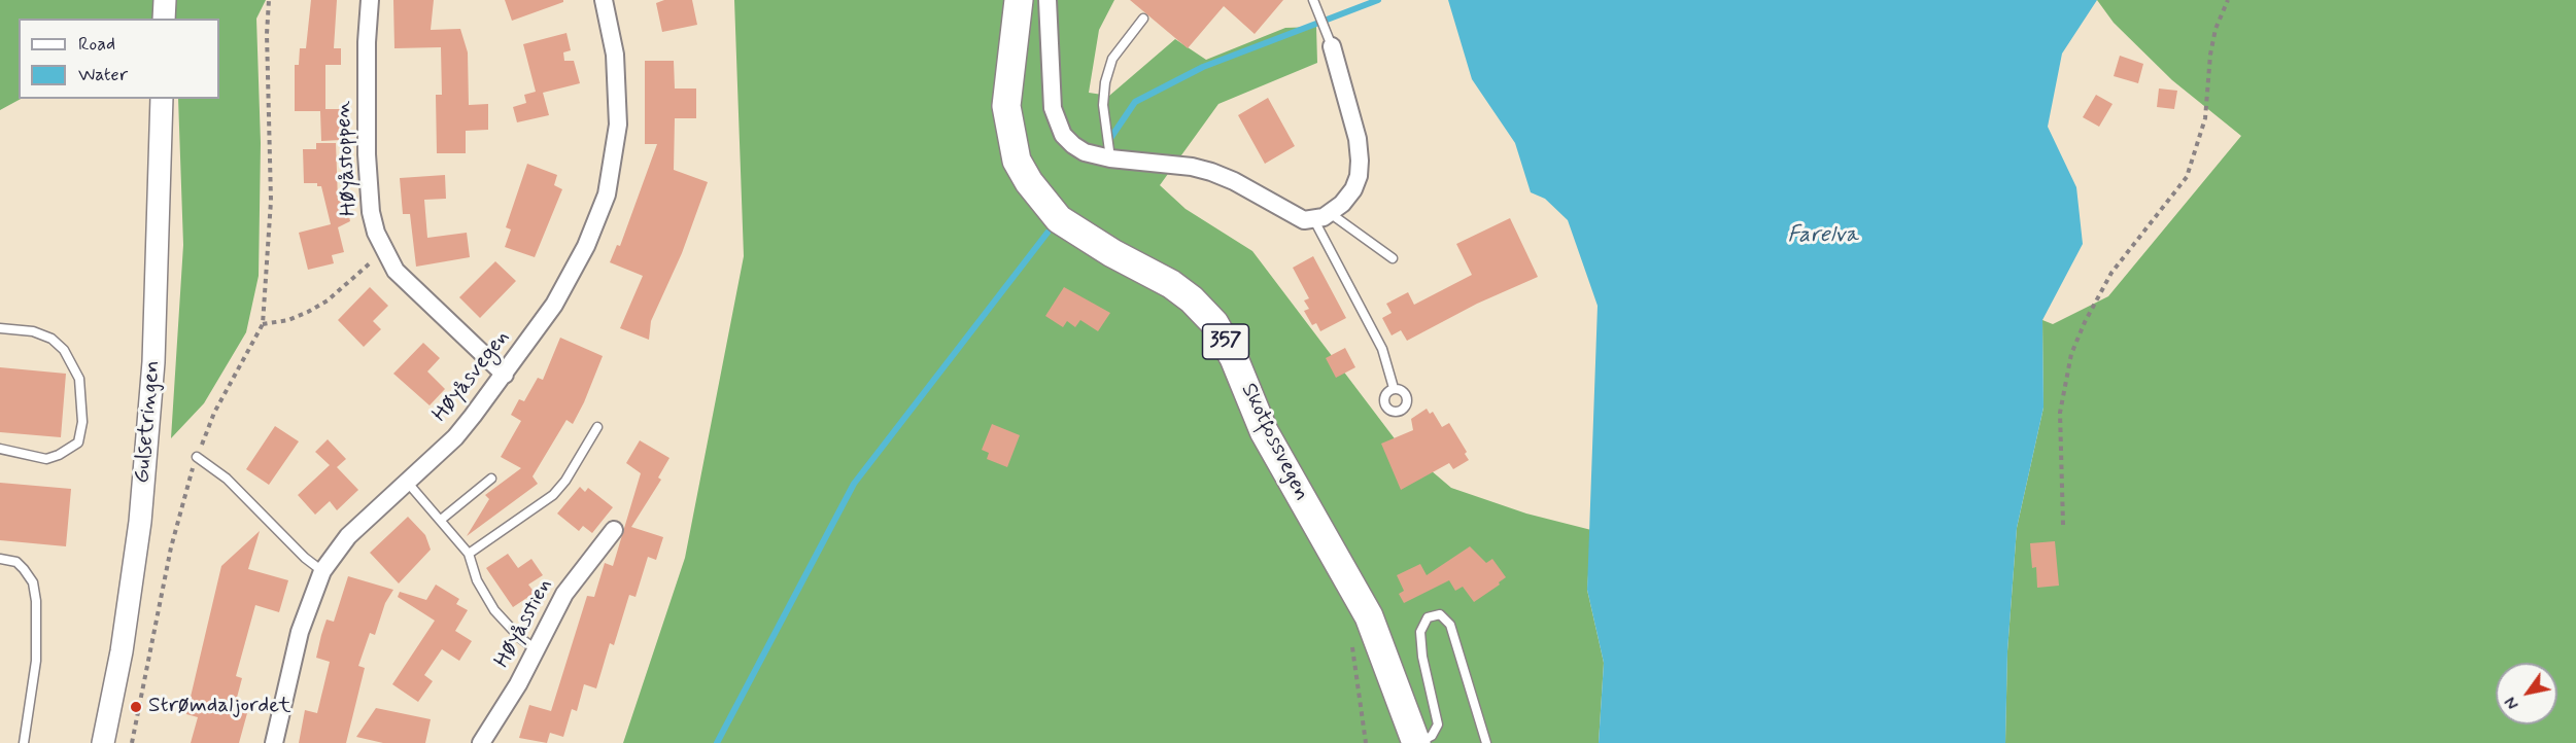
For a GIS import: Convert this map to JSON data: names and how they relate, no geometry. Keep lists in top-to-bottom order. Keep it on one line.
{"streets":{"main road":["357","Skotfossvegen"],"street":["Høyåstoppen","Høyåsvegen","Gulsetringen","Høyåsstien"]},"crossings":[["Høyåstoppen","Høyåsvegen"]],"water":["Farelva"],"places":["Strømdaljordet"],"legend":["Road","Water"],"north":"bottom left"}
